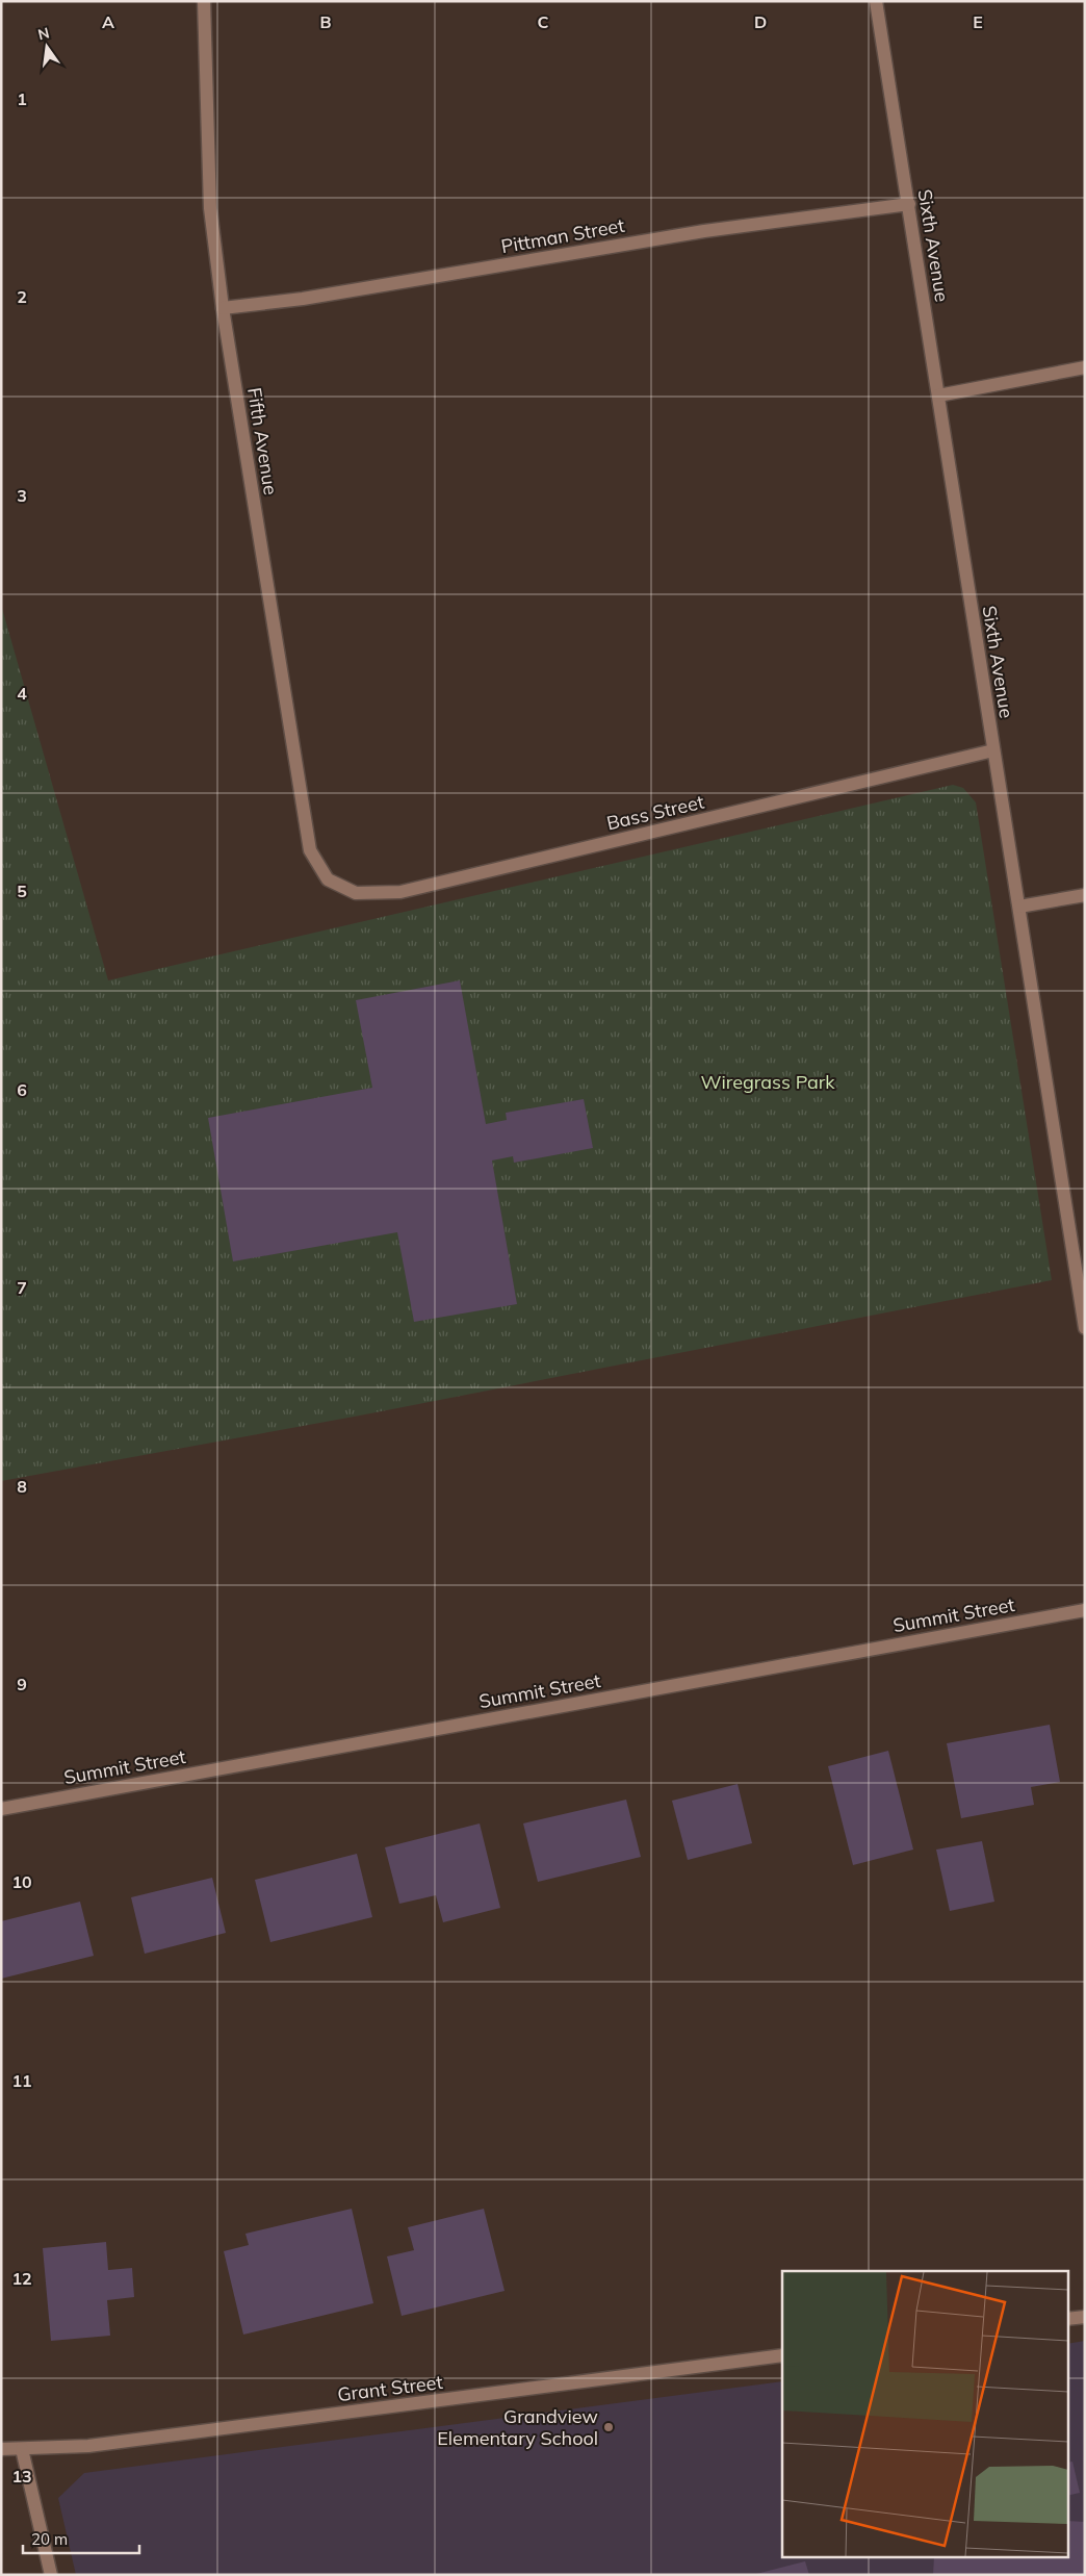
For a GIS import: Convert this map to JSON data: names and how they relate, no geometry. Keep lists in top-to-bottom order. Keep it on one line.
{"streets":{"street":["Pittman Street","Sixth Avenue","Fifth Avenue","Bass Street","Summit Street","Grant Street"]},"crossings":[["Pittman Street","Sixth Avenue"],["Pittman Street","Fifth Avenue"],["Sixth Avenue","Bass Street"],["Fifth Avenue","Bass Street"]],"parks":["Wiregrass Park"],"places":["Grandview Elementary School"],"scale_bar":"20 m","north":"top","grid":{"columns":["A","B","C","D","E"],"rows":["1","2","3","4","5","6","7","8","9","10","11","12","13"]}}
